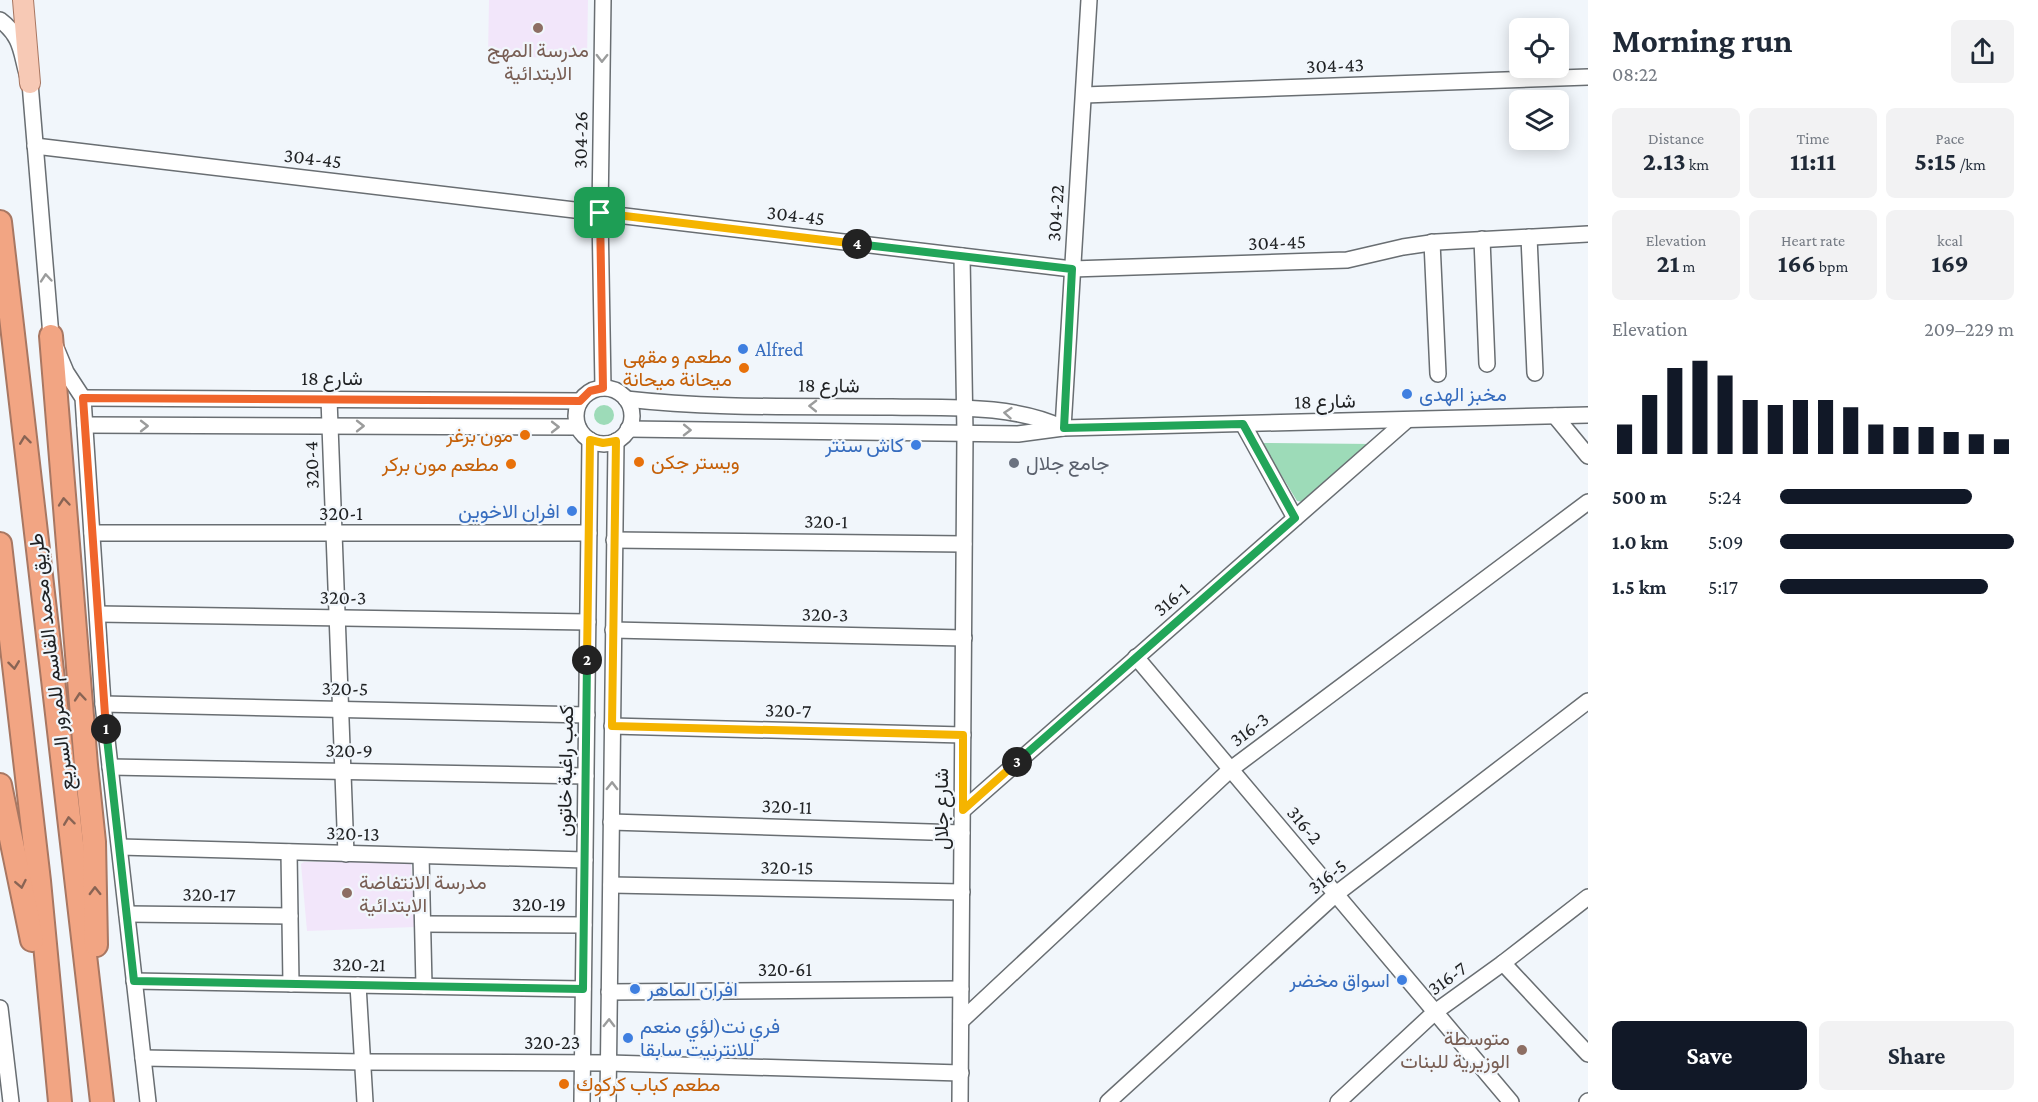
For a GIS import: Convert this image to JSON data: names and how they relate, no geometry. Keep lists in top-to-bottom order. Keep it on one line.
{"streets":{"highway":["طريق محمد القاسم للمرور السريع"],"street":["304-43","304-26","304-45","304-22","شارع 18","320-4","320-1","320-3","316-1","320-5","320-7","316-3","320-9","كمب راغبة خاتون","320-11","شارع جلال","316-2","320-13","320-15","316-5","320-17","320-19","320-21","320-61","316-7","320-23"]},"crossings":[["304-43","304-22"],["304-26","304-45"],["304-26","شارع 18"],["304-26","كمب راغبة خاتون"],["304-45","304-22"],["304-45","شارع جلال"],["304-22","شارع 18"],["شارع 18","320-4"],["شارع 18","316-1"],["شارع 18","كمب راغبة خاتون"],["شارع 18","شارع جلال"],["320-4","320-1"],["320-4","320-3"],["320-4","320-5"],["320-4","320-9"],["320-4","320-13"],["320-1","كمب راغبة خاتون"],["320-1","شارع جلال"],["320-3","كمب راغبة خاتون"],["320-3","شارع جلال"],["316-1","شارع جلال"],["316-1","316-2"],["320-5","كمب راغبة خاتون"],["320-7","شارع جلال"],["316-3","شارع جلال"],["316-3","316-2"],["320-9","كمب راغبة خاتون"],["كمب راغبة خاتون","320-13"],["كمب راغبة خاتون","320-19"],["كمب راغبة خاتون","320-21"],["كمب راغبة خاتون","320-23"],["320-11","شارع جلال"],["شارع جلال","320-15"],["شارع جلال","320-61"],["شارع جلال","320-23"],["316-2","316-5"],["316-2","316-7"]],"one_way":["304-26"],"places":["مدرسة المهج الابتدائية","Alfred","مطعم و مقهى ميحانة ميحانة","مخبز الهدى","مون برغر","كاش سنتر","ويستر جكن","جامع جلال","مطعم مون بركر","افران الاخوين","مدرسة الانتفاضة الابتدائية","اسواق مخضر","افران الماهر","فري نت(لؤي منعم للانترنيت سابقا","متوسطة الوزيرية للبنات","مطعم كباب كركوك"],"page":{"heading":["Morning run","08:22"],"stats":[["Distance","2.13 km"],["Time","11:11"],["Pace","5:15 /km"],["Elevation","21 m"],["Heart rate","166 bpm"],["kcal","169"]],"pins":["4","2","1","3"],"chart":["Elevation","209–229 m"],"list":[{"name":"500 m","note":"5:24"},{"name":"1.0 km","note":"5:09"},{"name":"1.5 km","note":"5:17"}],"buttons":["Save","Share"]}}
